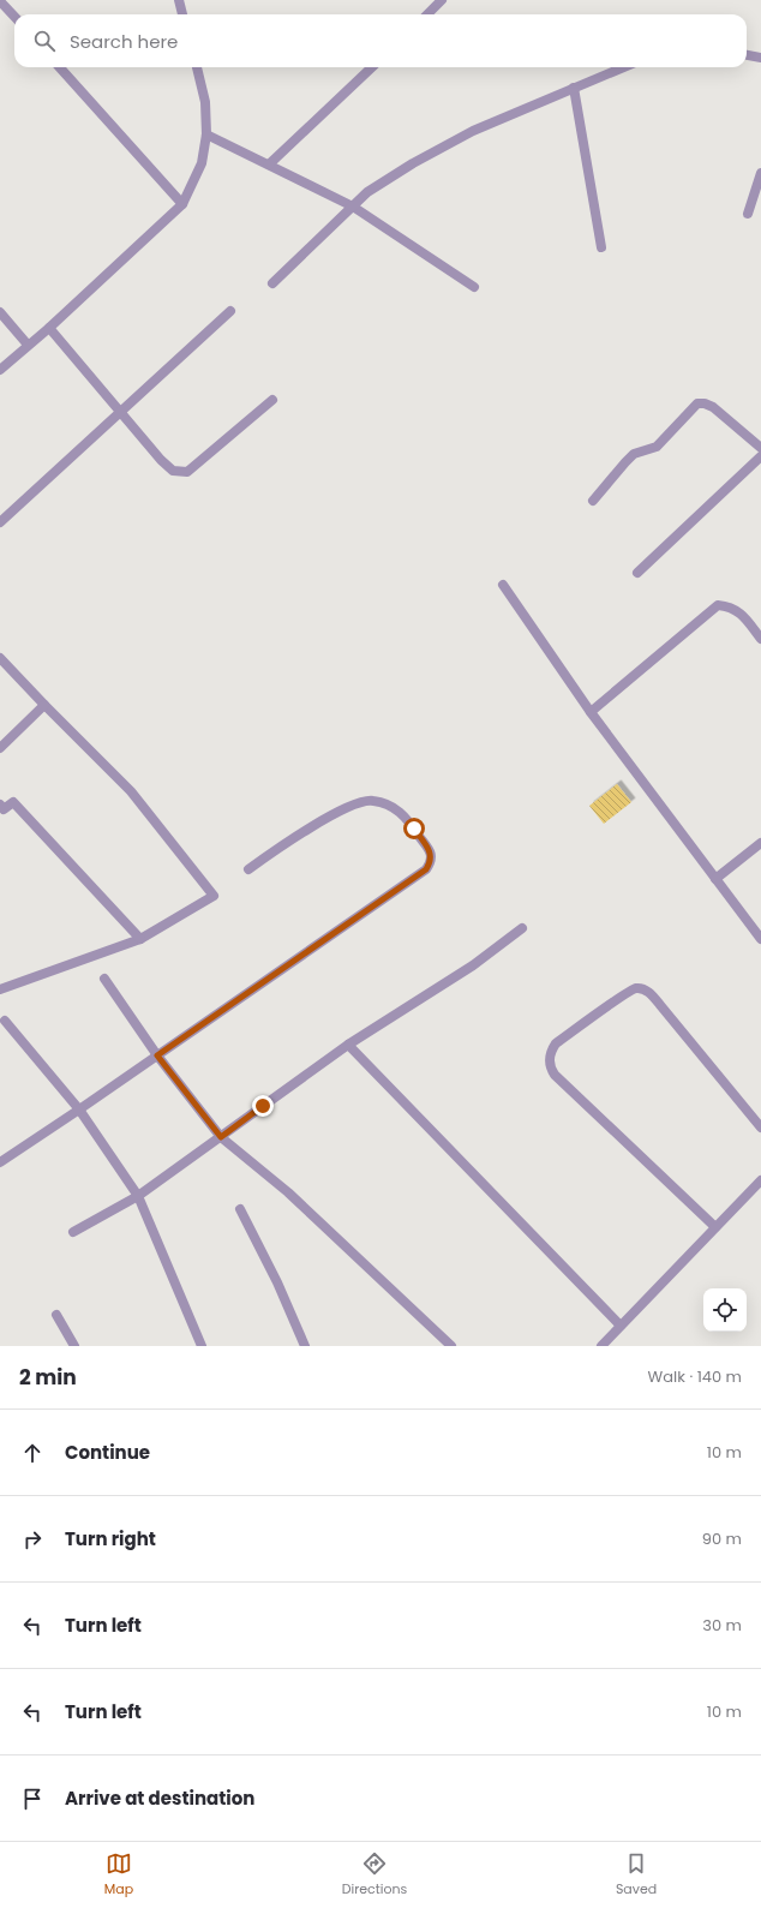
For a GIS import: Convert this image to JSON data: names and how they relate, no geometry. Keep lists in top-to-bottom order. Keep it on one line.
{"page":{"search":"Search here","heading":["2 min","Walk · 140 m"],"list":[["Continue","10 m"],["Turn right","90 m"],["Turn left","30 m"],["Turn left","10 m"],"Arrive at destination"],"nav":["Map","Directions","Saved"]}}
